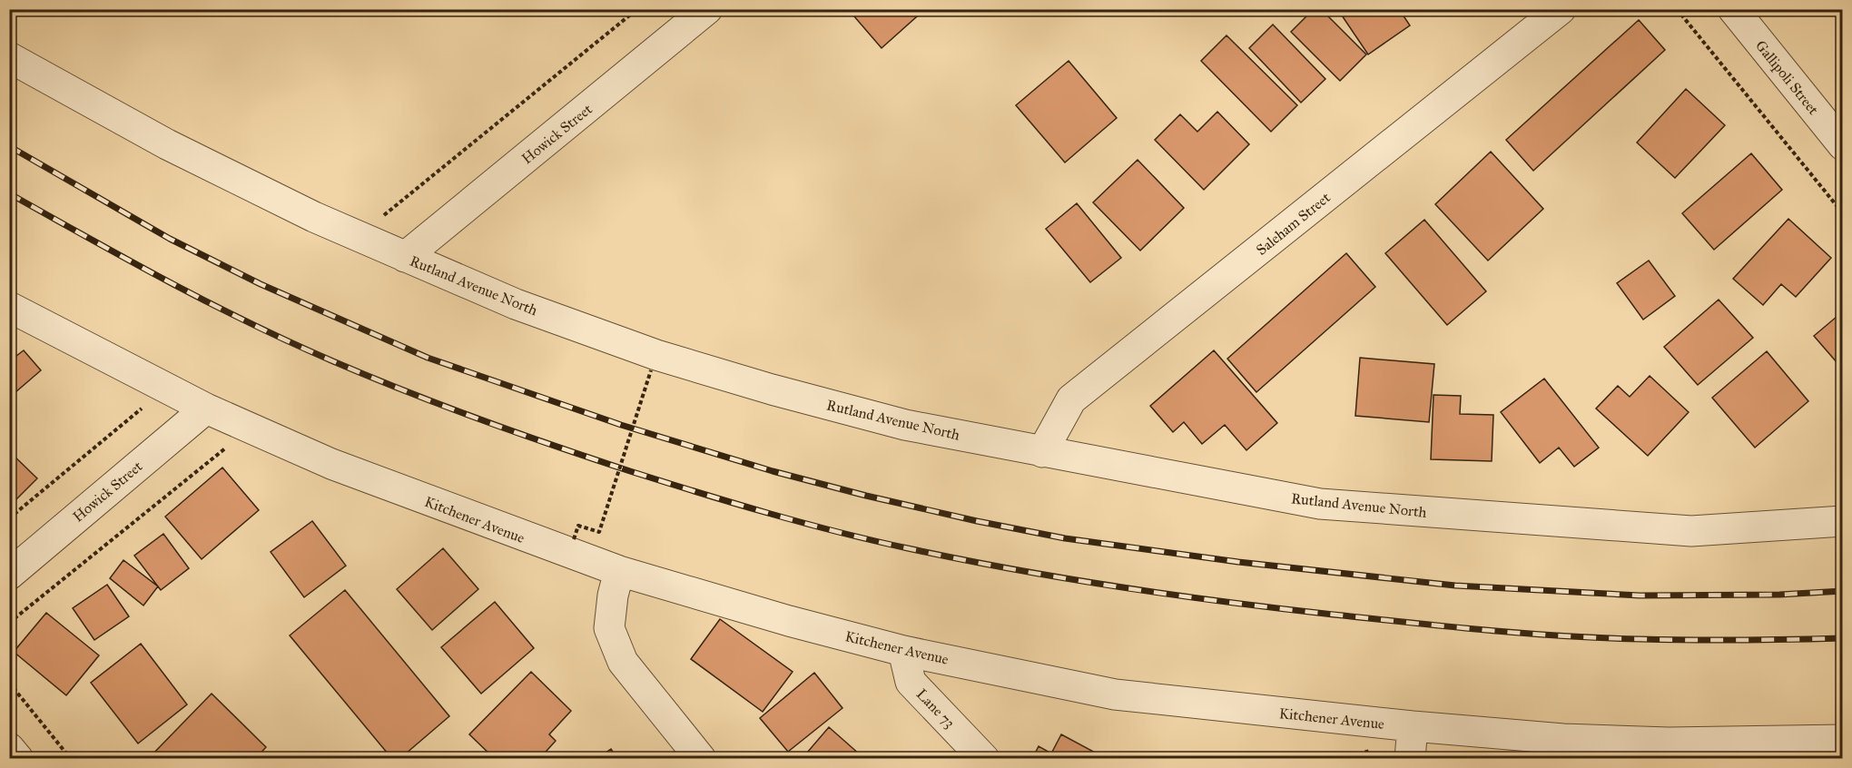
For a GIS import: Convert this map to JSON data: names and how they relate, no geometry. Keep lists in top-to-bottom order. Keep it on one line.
{"streets":{"street":["Gallipoli Street","Howick Street","Saleham Street","Rutland Avenue North","Kitchener Avenue","Lane 73"]},"crossings":[["Howick Street","Rutland Avenue North"],["Howick Street","Kitchener Avenue"],["Saleham Street","Rutland Avenue North"],["Kitchener Avenue","Lane 73"]]}
